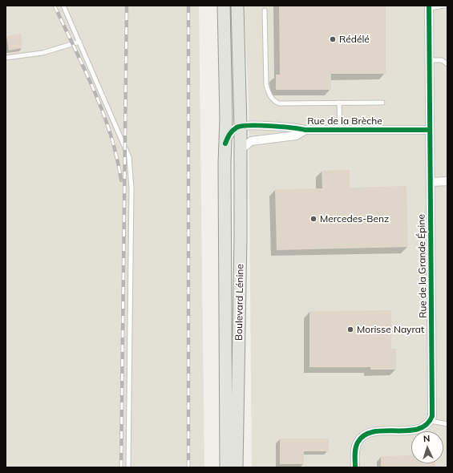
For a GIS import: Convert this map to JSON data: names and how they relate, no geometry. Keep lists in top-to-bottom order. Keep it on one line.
{"streets":{"main road":["Boulevard Lénine"],"street":["Rue de la Brèche","Rue de la Grande Épine"]},"crossings":[["Rue de la Brèche","Rue de la Grande Épine"],["Rue de la Brèche","Boulevard Lénine"]],"places":["Rédélé","Mercedes-Benz","Morisse Nayrat"],"north":"top"}
